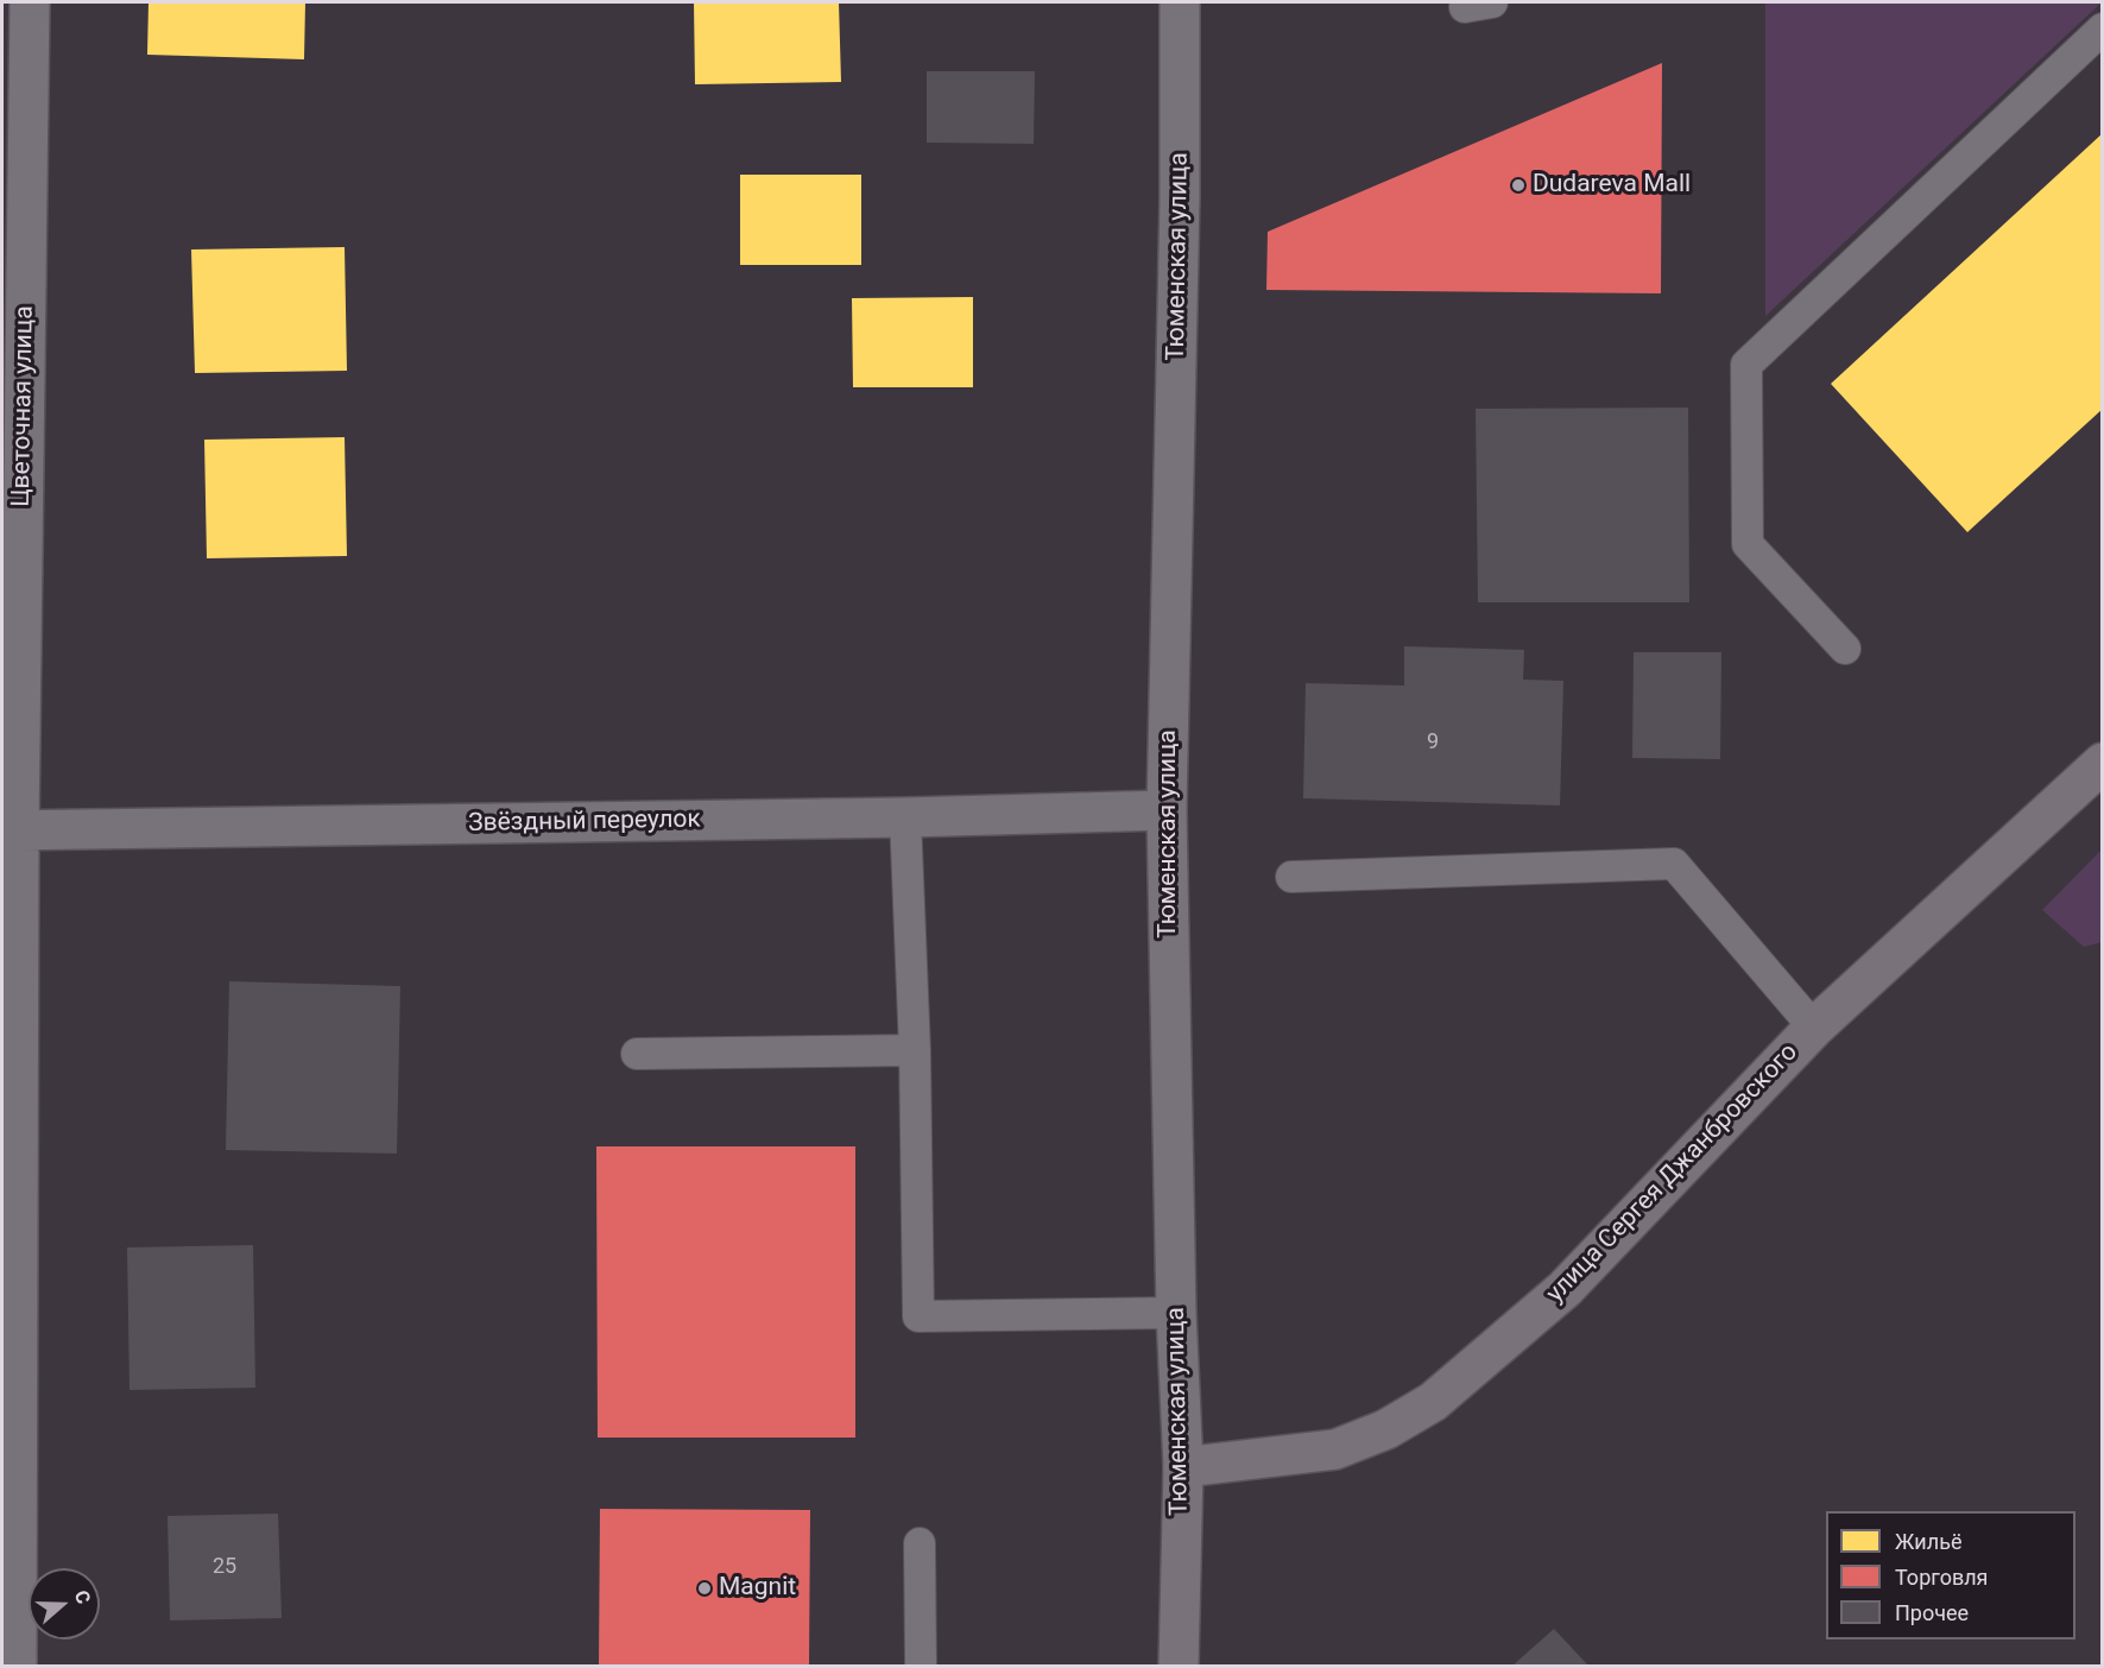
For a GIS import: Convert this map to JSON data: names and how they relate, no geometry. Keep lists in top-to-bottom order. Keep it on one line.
{"streets":{"street":["Тюменская улица","Цветочная улица","Звёздный переулок","улица Сергея Джанбровского"]},"crossings":[["Тюменская улица","Звёздный переулок"],["Тюменская улица","улица Сергея Джанбровского"],["Цветочная улица","Звёздный переулок"]],"places":["Dudareva Mall","Magnit"],"house_numbers":["9","25"],"legend":["Жильё","Торговля","Прочее"],"north":"right"}
